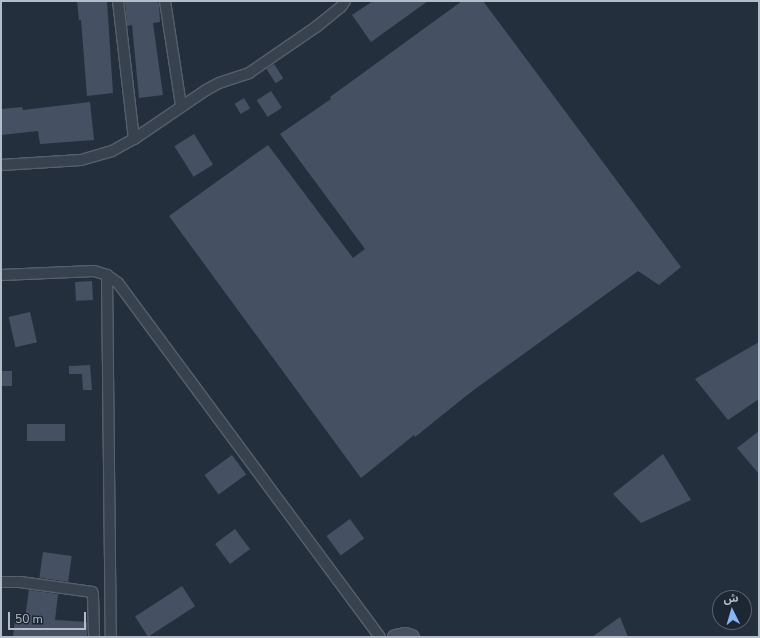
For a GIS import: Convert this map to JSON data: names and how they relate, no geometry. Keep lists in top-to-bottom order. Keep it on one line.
{"scale_bar":"50 m","north":"top"}
